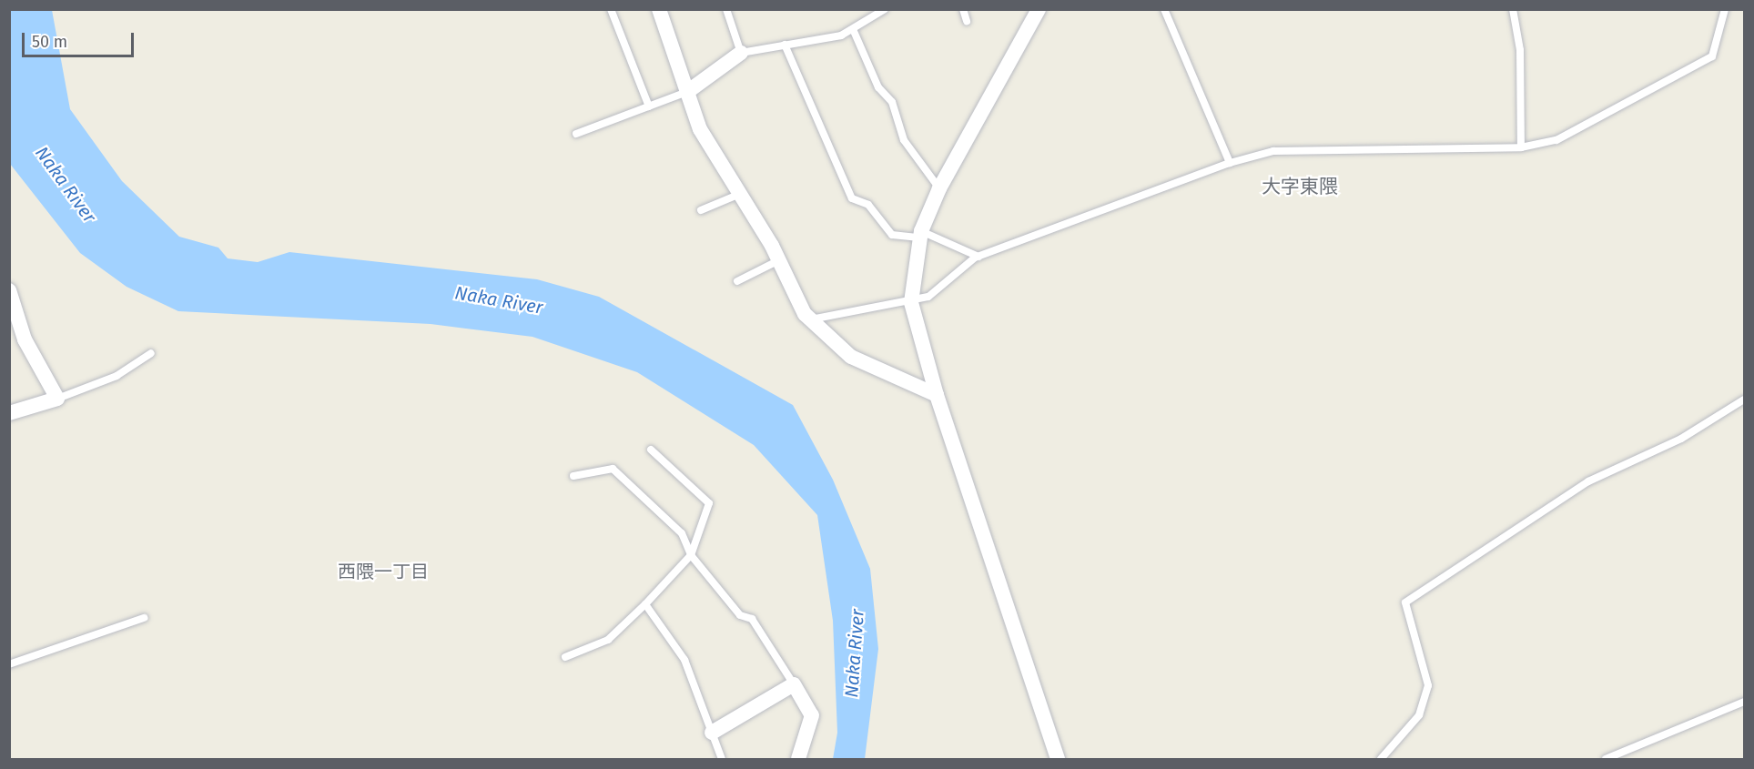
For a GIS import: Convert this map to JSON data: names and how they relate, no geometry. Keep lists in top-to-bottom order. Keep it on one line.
{"districts":["大字東隈","西隈一丁目"],"water":["Naka River"],"scale_bar":"50 m"}
